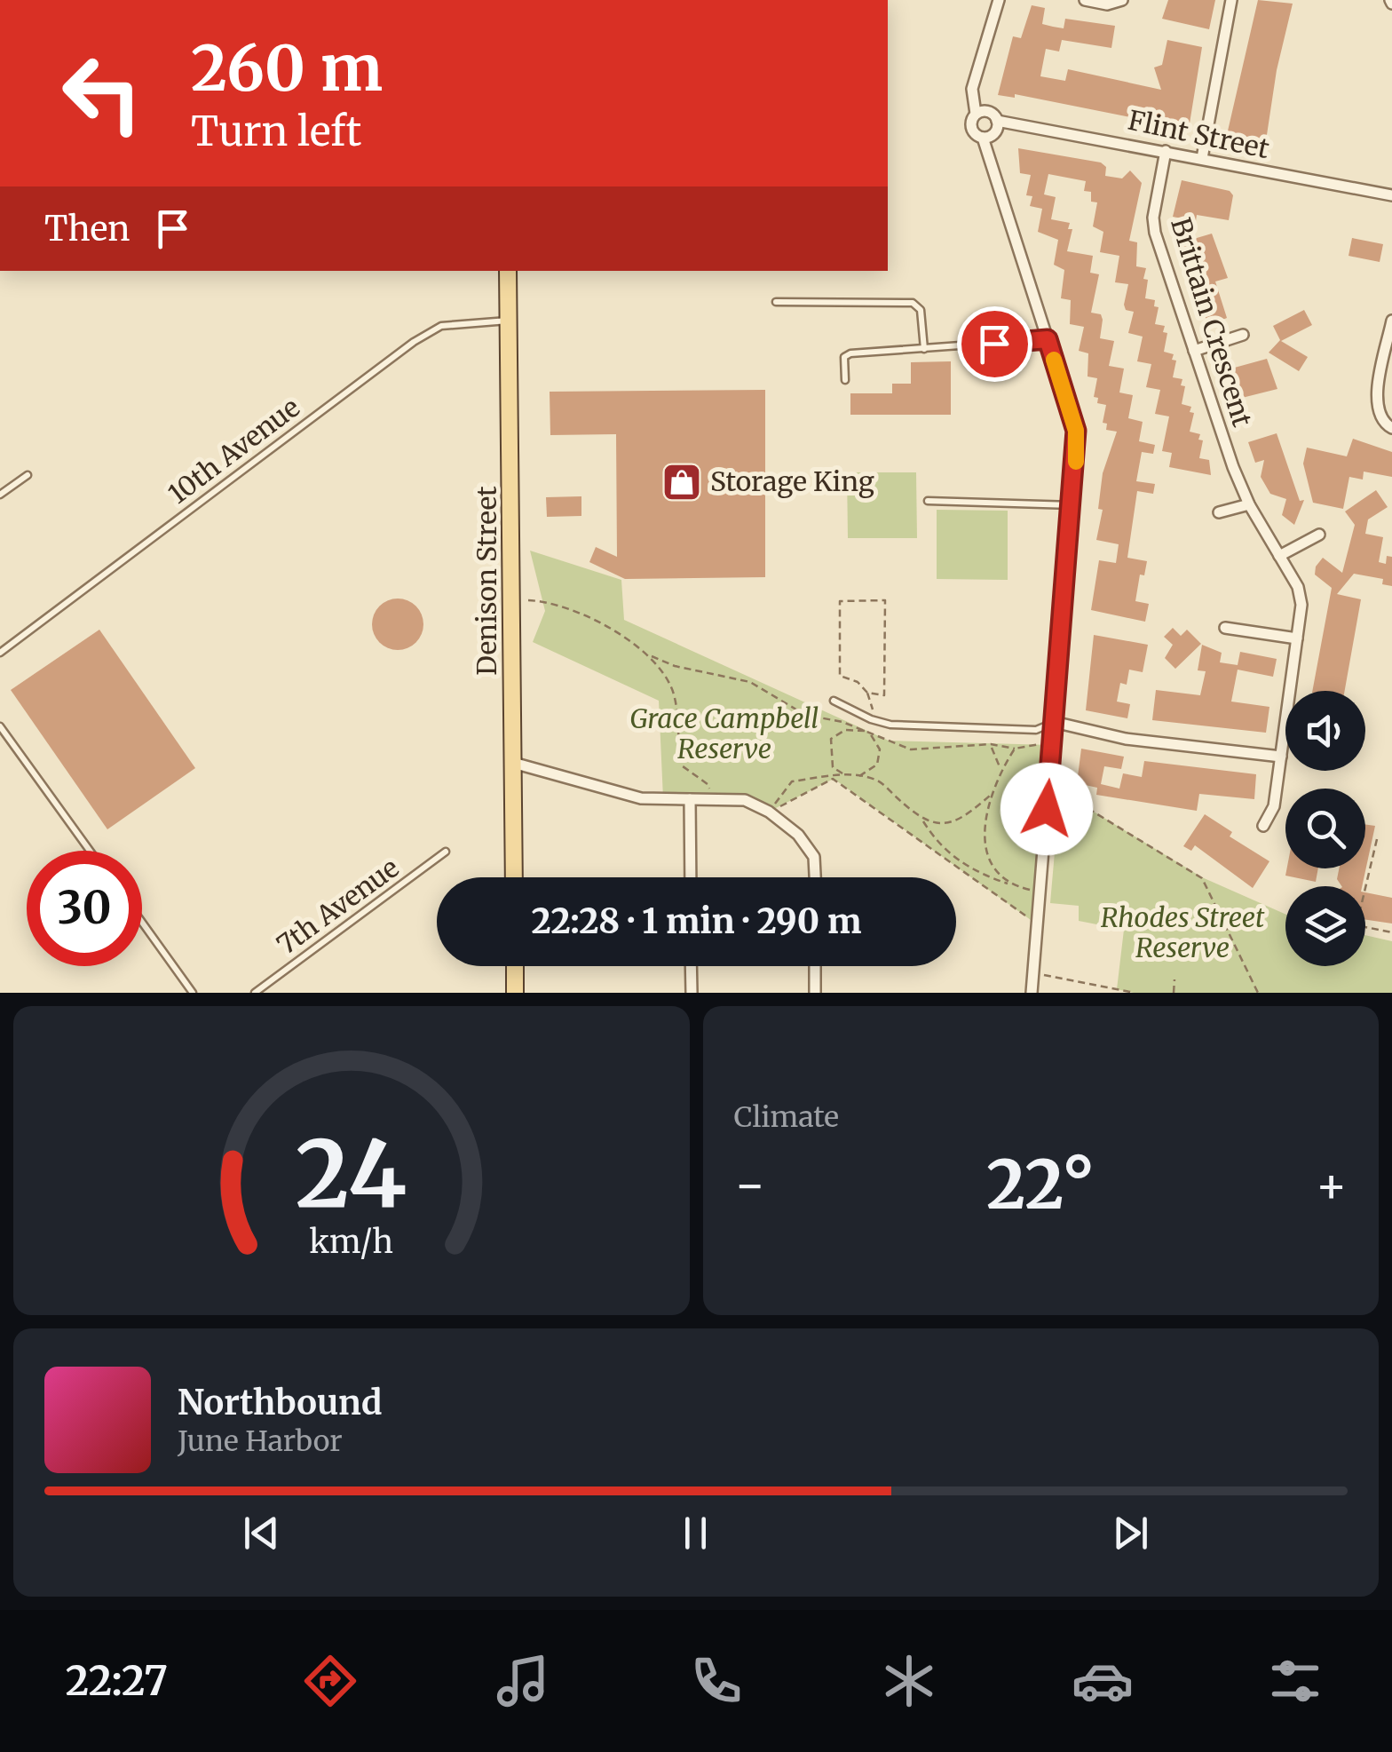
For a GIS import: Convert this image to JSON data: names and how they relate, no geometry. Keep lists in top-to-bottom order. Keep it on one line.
{"streets":{"main road":["Denison Street"],"street":["Flint Street","Brittain Crescent"],"lane":["10th Avenue","7th Avenue"]},"crossings":[["Flint Street","Brittain Crescent"],["10th Avenue","Denison Street"]],"parks":["Grace Campbell Reserve","Rhodes Street Reserve"],"places":{"shop":["Storage King"]},"page":{"turn":["260 m","Turn left"],"then":"Then","limit":"30","trip":"22:28 · 1 min · 290 m","tile":"Climate","heat":["−","22°","+"],"song":["Northbound","June Harbor"],"tabs":"22:27","gauge":["24","km/h"]}}
